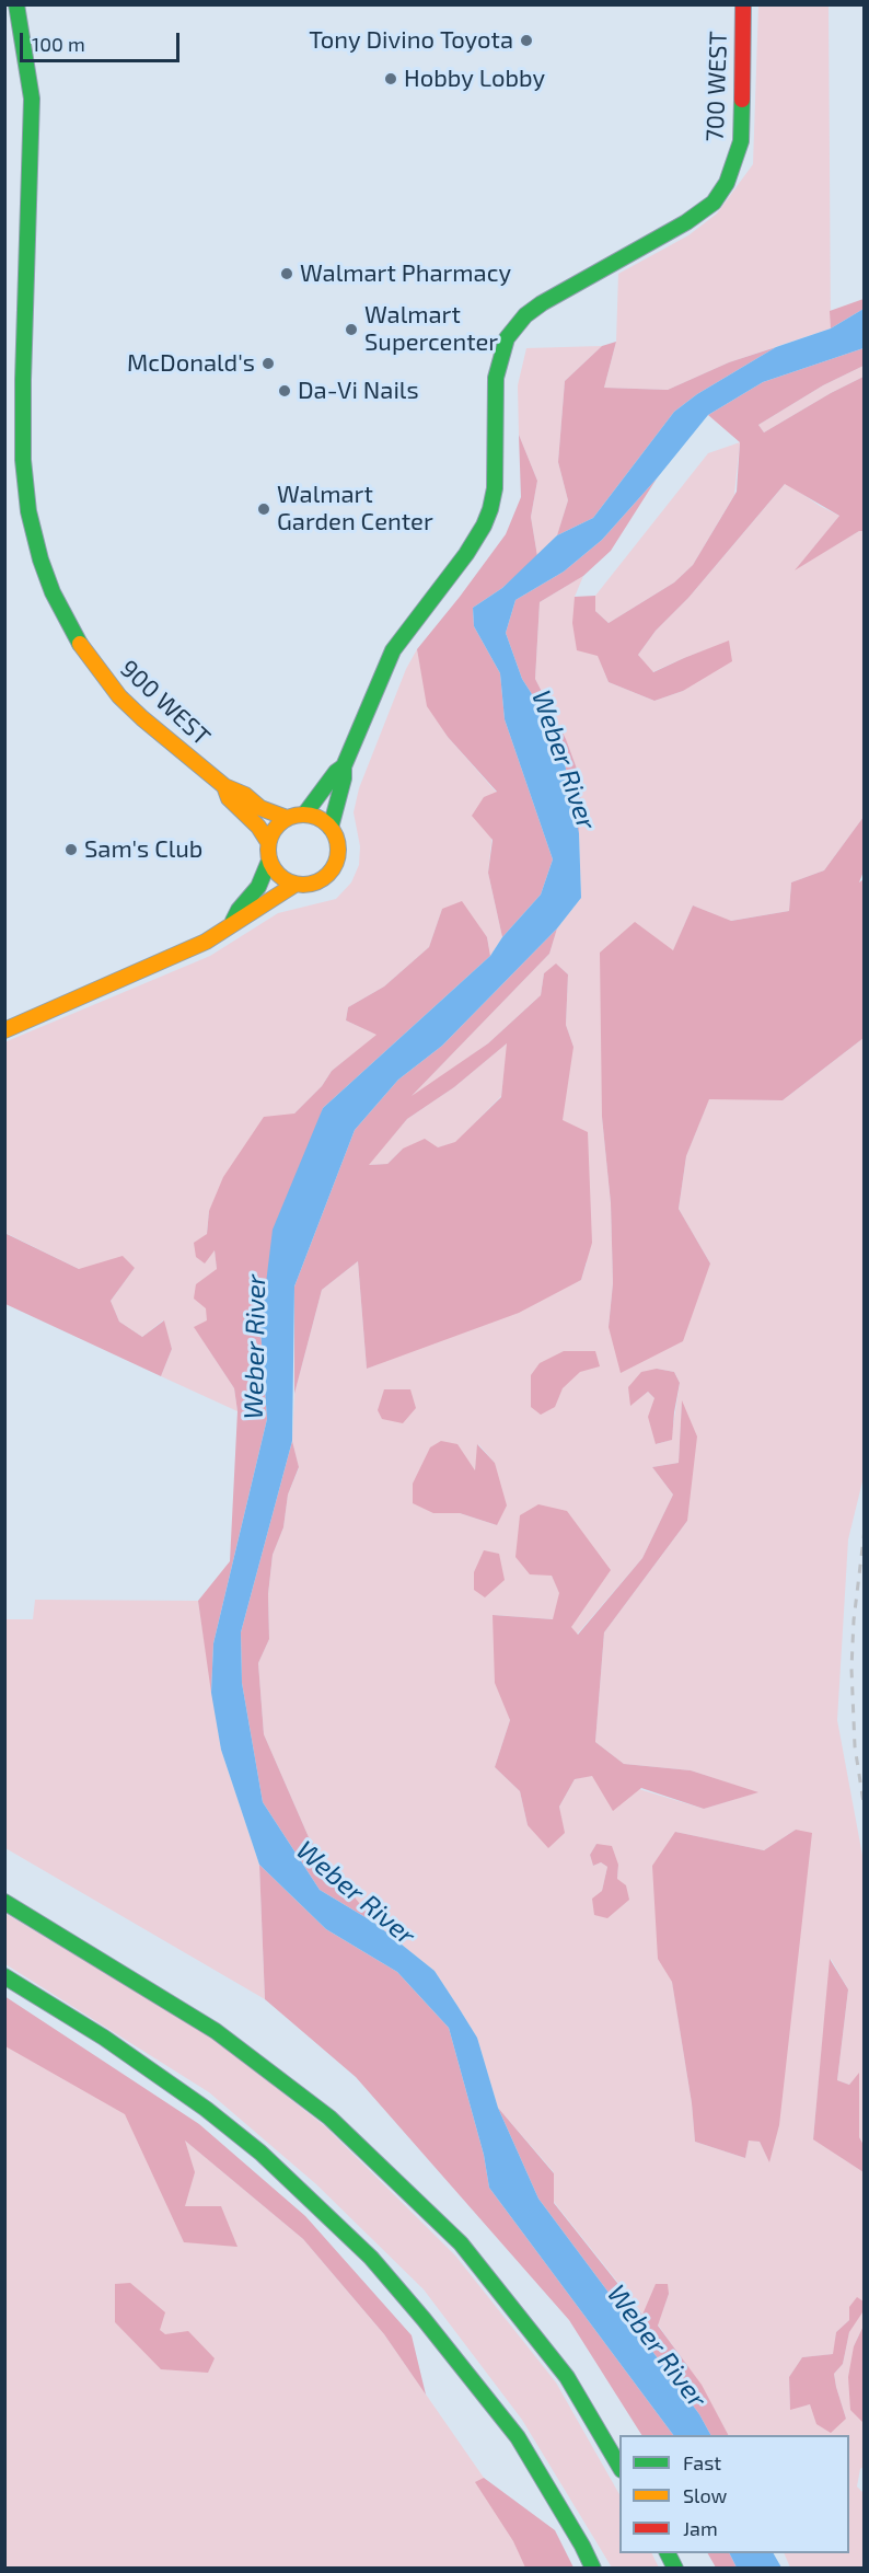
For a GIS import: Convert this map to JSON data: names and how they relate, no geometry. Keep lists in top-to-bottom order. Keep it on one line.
{"streets":{"main road":["700 WEST","900 WEST"]},"water":["Weber River"],"places":["Tony Divino Toyota","Hobby Lobby","Walmart Pharmacy","Walmart Supercenter","McDonald's","Da-Vi Nails","Walmart Garden Center","Sam's Club"],"legend":["Fast","Slow","Jam"],"scale_bar":"100 m"}
